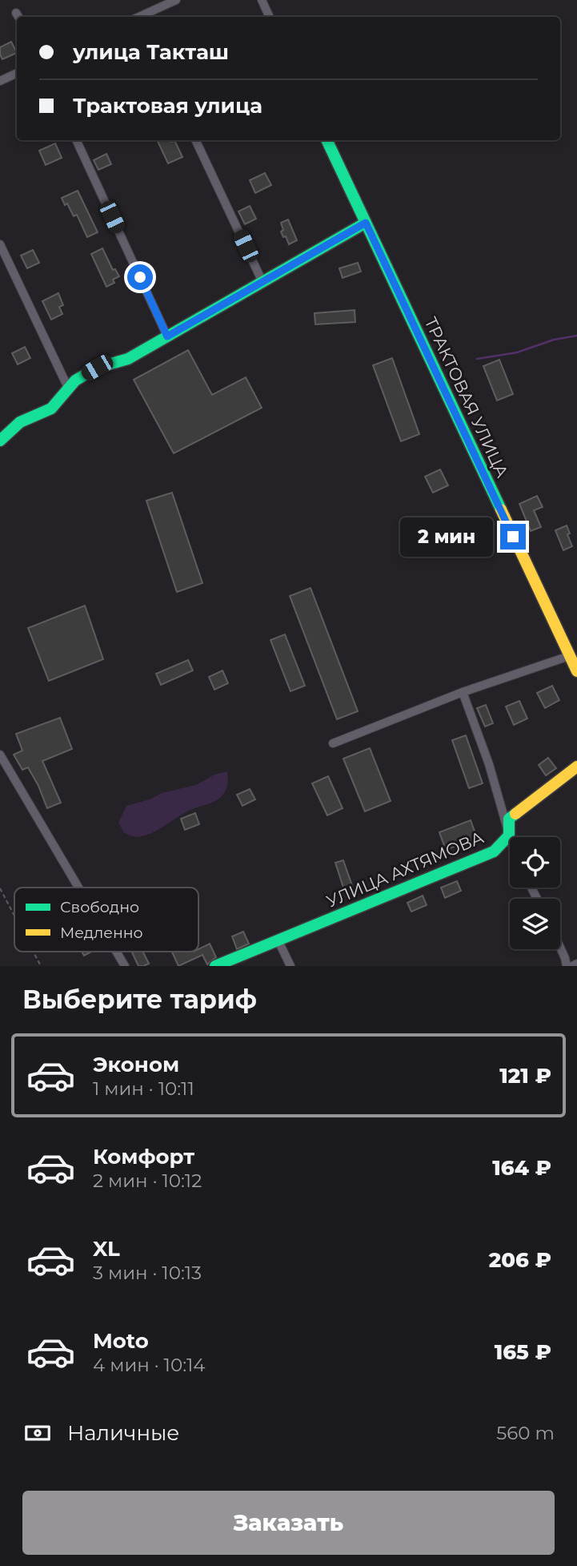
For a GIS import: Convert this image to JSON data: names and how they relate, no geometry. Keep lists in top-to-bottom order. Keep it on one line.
{"streets":{"street":["ТРАКТОВАЯ УЛИЦА","УЛИЦА АХТЯМОВА"]},"legend":["Свободно","Медленно"],"page":{"banner":["улица Такташ","Трактовая улица"],"bubble":"2 мин","heading":"Выберите тариф","list":[{"name":"Эконом","note":"1 мин · 10:11","value":"121 ₽"},{"name":"Комфорт","note":"2 мин · 10:12","value":"164 ₽"},{"name":"XL","note":"3 мин · 10:13","value":"206 ₽"},{"name":"Moto","note":"4 мин · 10:14","value":"165 ₽"}],"pay":["Наличные","560 m"],"buttons":"Заказать"}}
